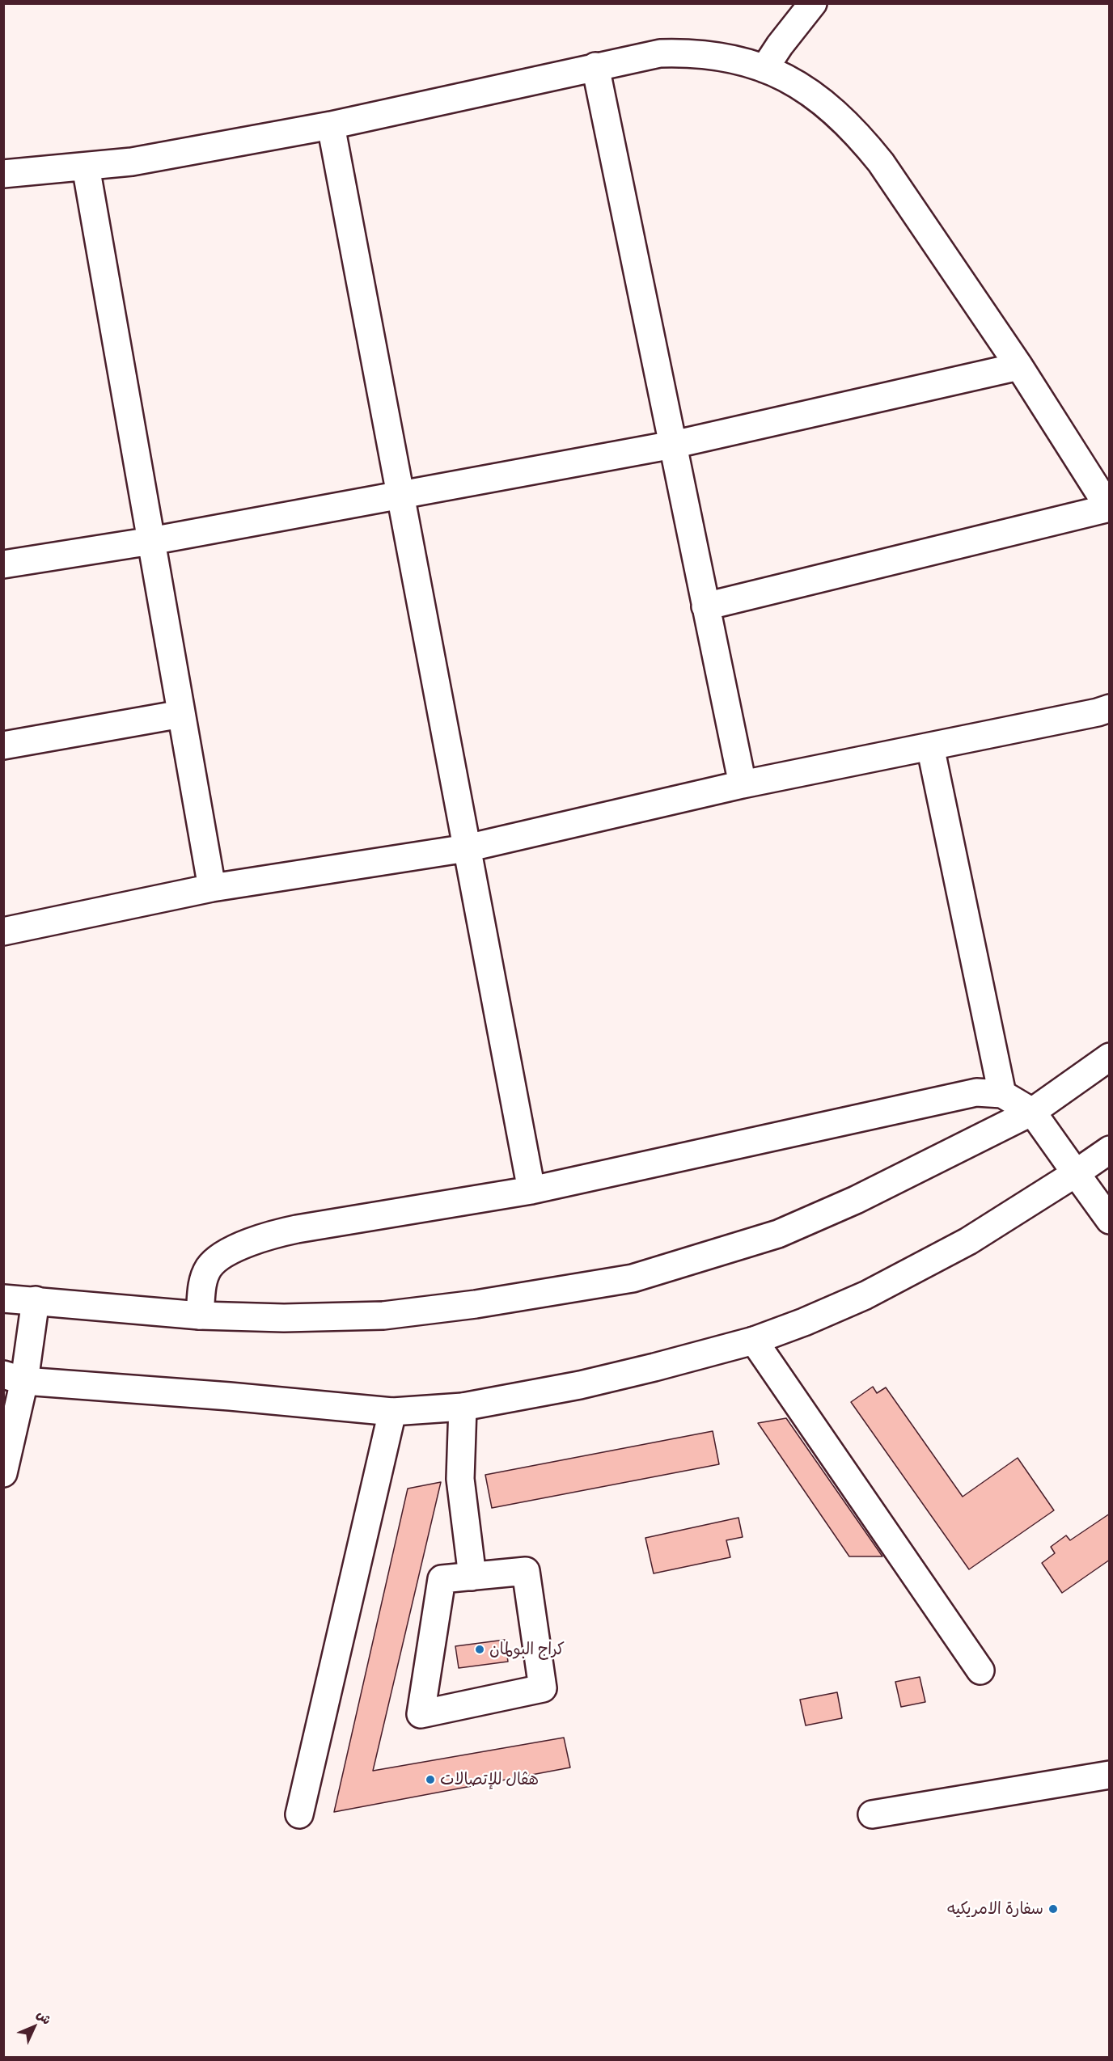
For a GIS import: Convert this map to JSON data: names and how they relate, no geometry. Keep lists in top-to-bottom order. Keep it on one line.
{"places":["كراج البولمان","هڤال للإتصالات","سفارة الامريكيه"],"north":"top right"}
